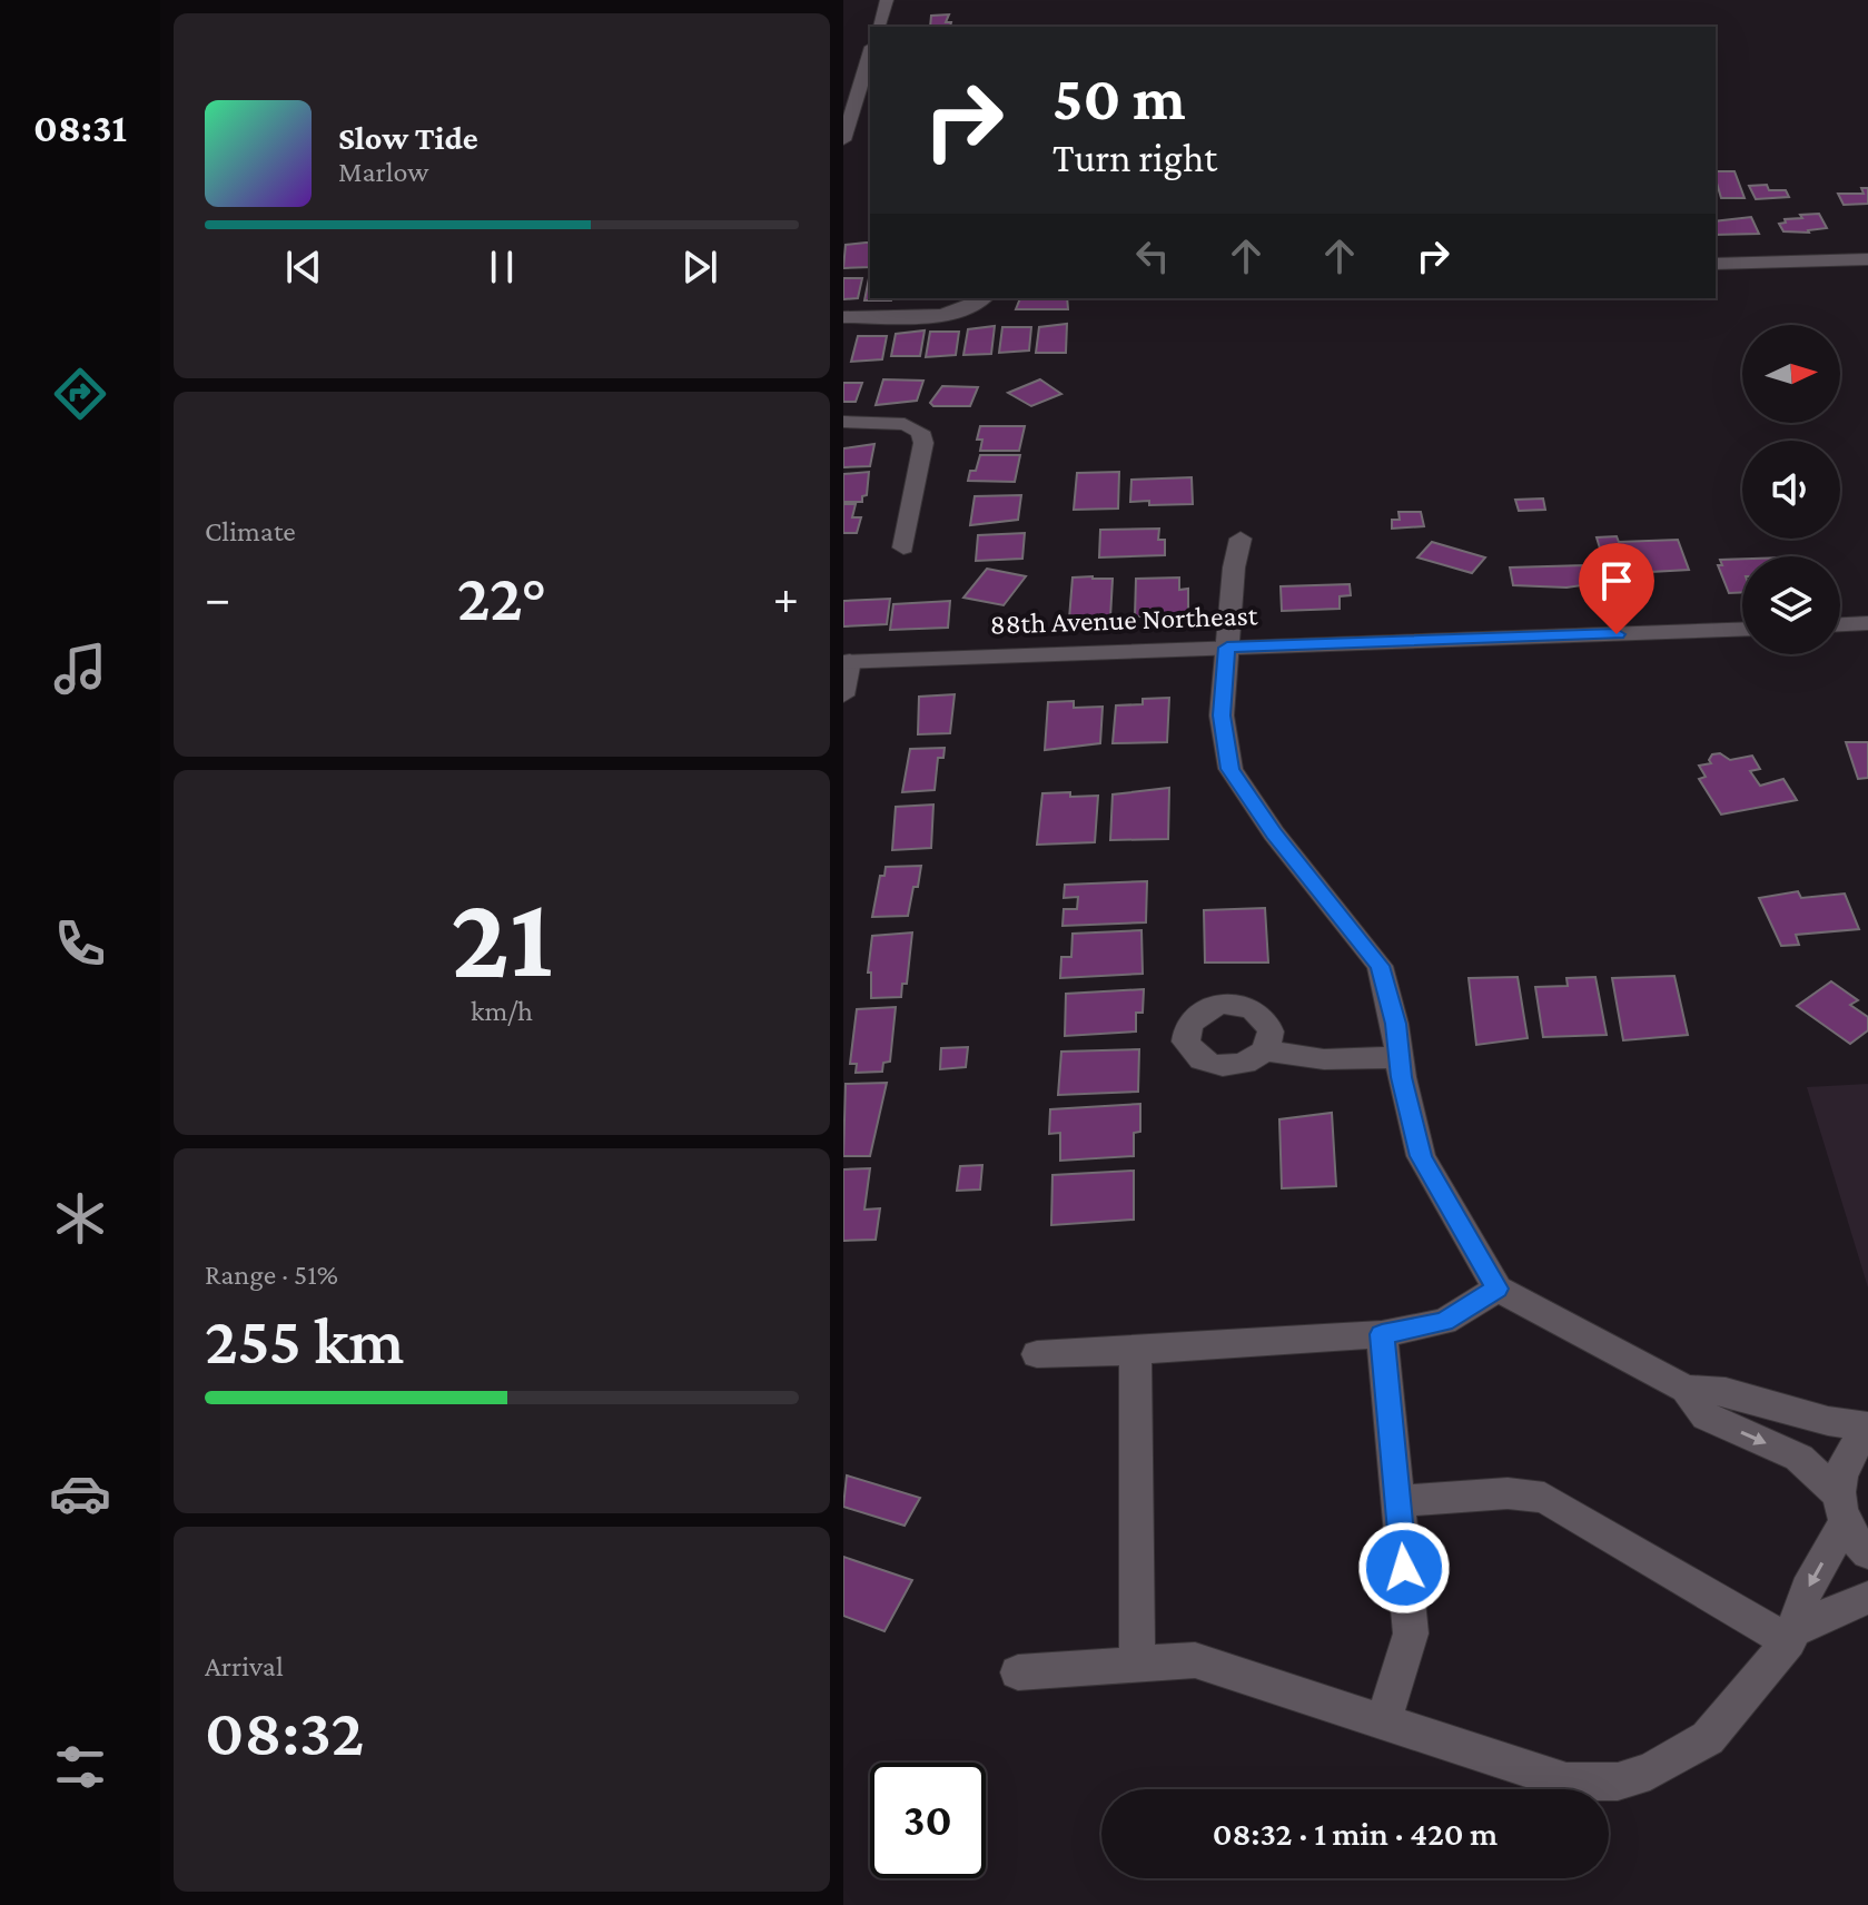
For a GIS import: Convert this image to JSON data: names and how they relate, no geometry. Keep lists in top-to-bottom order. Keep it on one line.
{"streets":{"street":["88th Avenue Northeast"]},"north":"right","page":{"tabs":"08:31","turn":["50 m","Turn right"],"song":["Slow Tide","Marlow"],"tile":["Climate",["21","km/h"],["Range · 51%","255 km"],["Arrival","08:32"]],"heat":["−","22°","+"],"limit":"30","trip":"08:32 · 1 min · 420 m"}}
